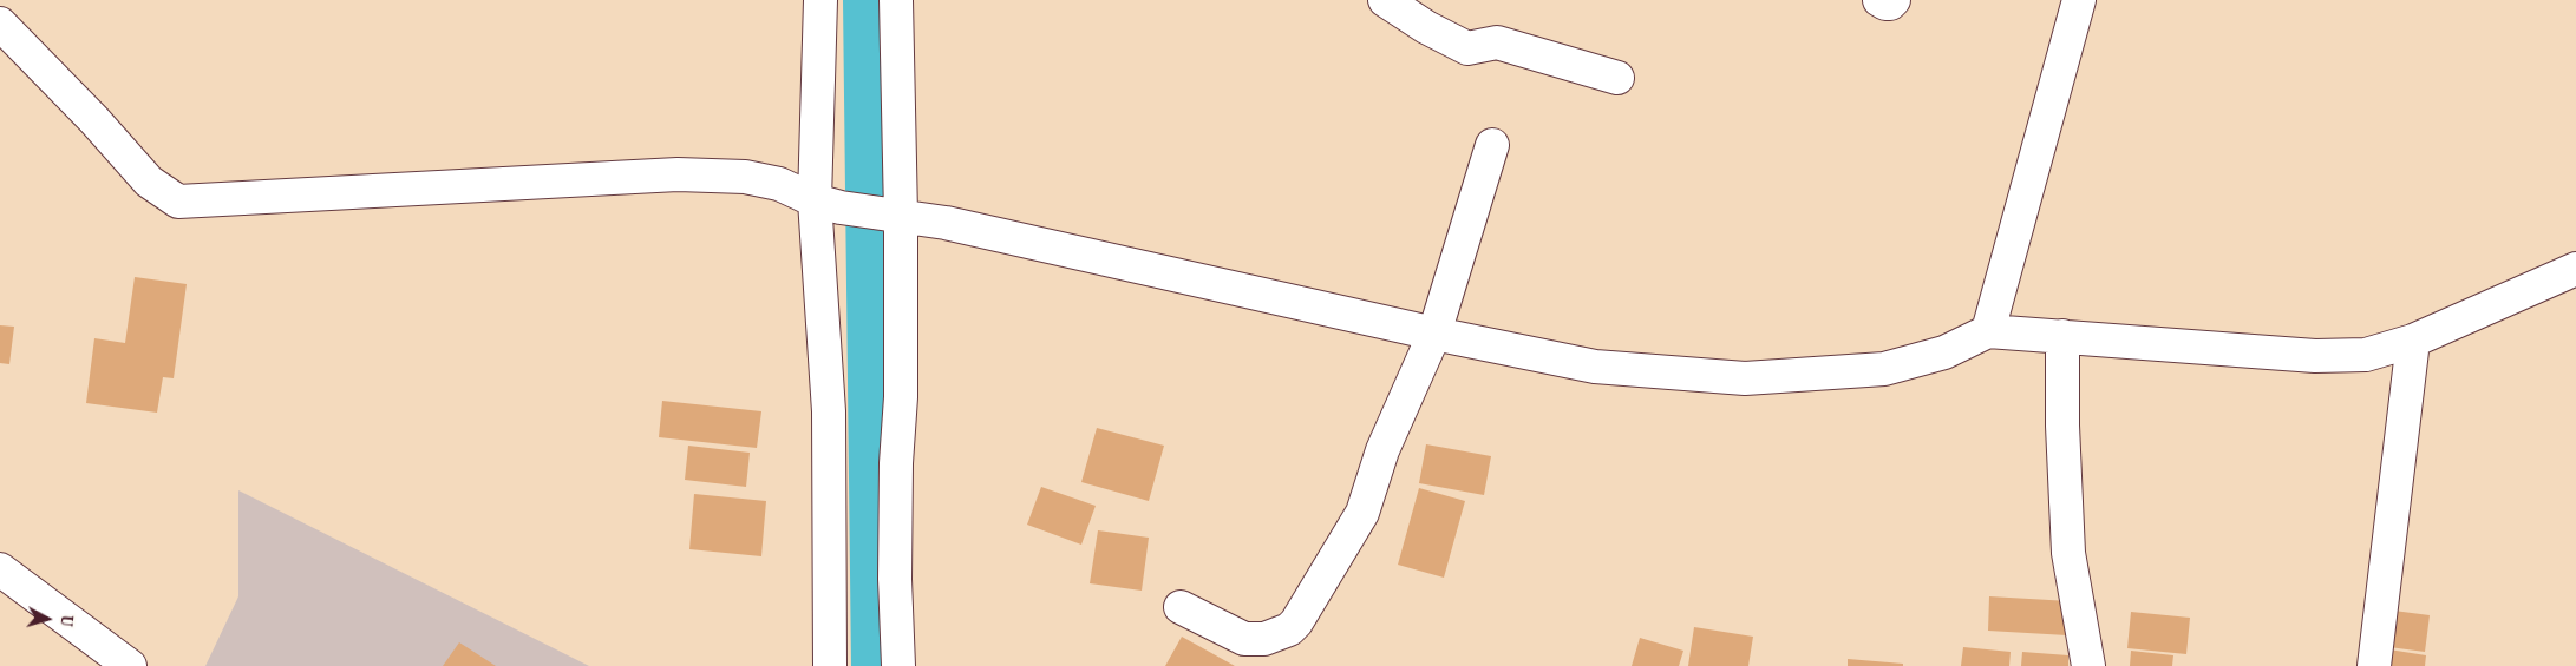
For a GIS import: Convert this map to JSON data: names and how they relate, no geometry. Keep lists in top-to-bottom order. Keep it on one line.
{"north":"right"}
